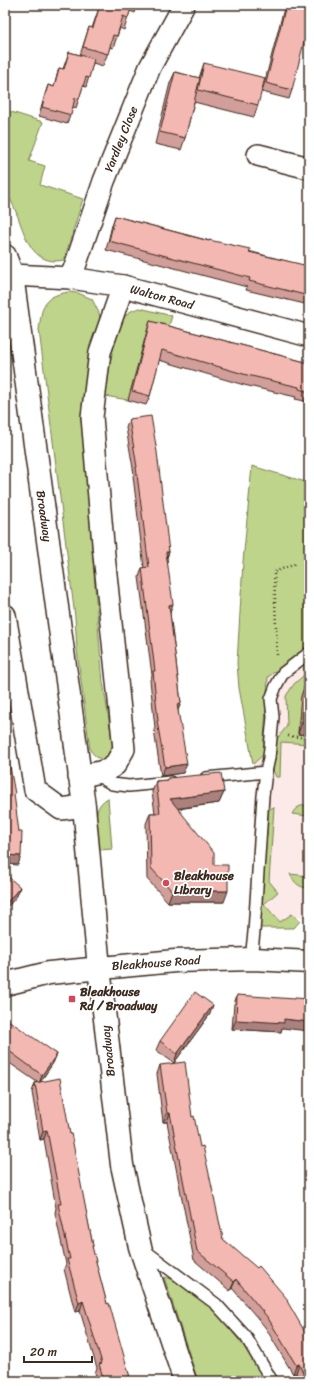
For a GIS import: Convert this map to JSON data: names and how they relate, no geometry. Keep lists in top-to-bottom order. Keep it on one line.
{"streets":{"street":["Yardley Close","Walton Road","Broadway","Bleakhouse Road"]},"crossings":[["Yardley Close","Walton Road"],["Walton Road","Broadway"],["Broadway","Bleakhouse Road"]],"places":{"other":["Bleakhouse Library"],"transit":["Bleakhouse Rd / Broadway"]},"scale_bar":"20 m"}
